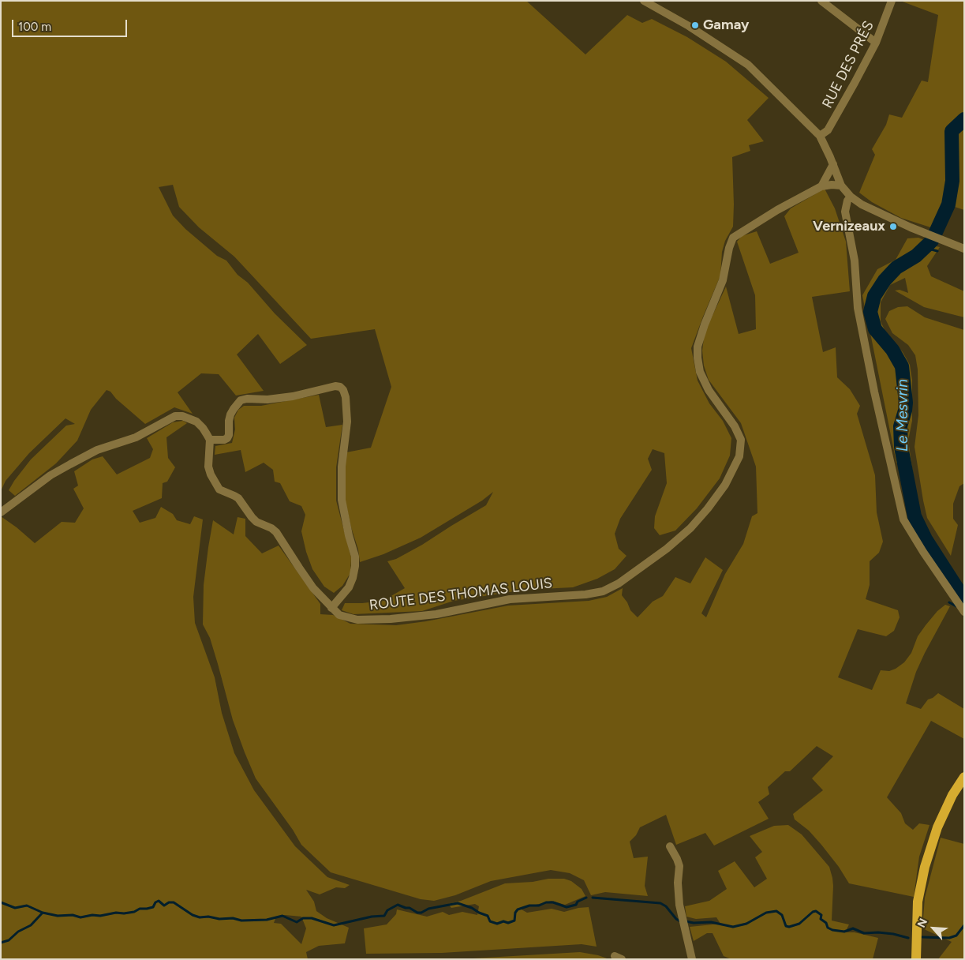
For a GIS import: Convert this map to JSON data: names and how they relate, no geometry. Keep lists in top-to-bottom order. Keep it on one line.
{"streets":{"street":["RUE DES PRÉS","ROUTE DES THOMAS LOUIS"]},"water":["Le Mesvrin"],"places":["Gamay","Vernizeaux"],"scale_bar":"100 m","north":"top left"}
